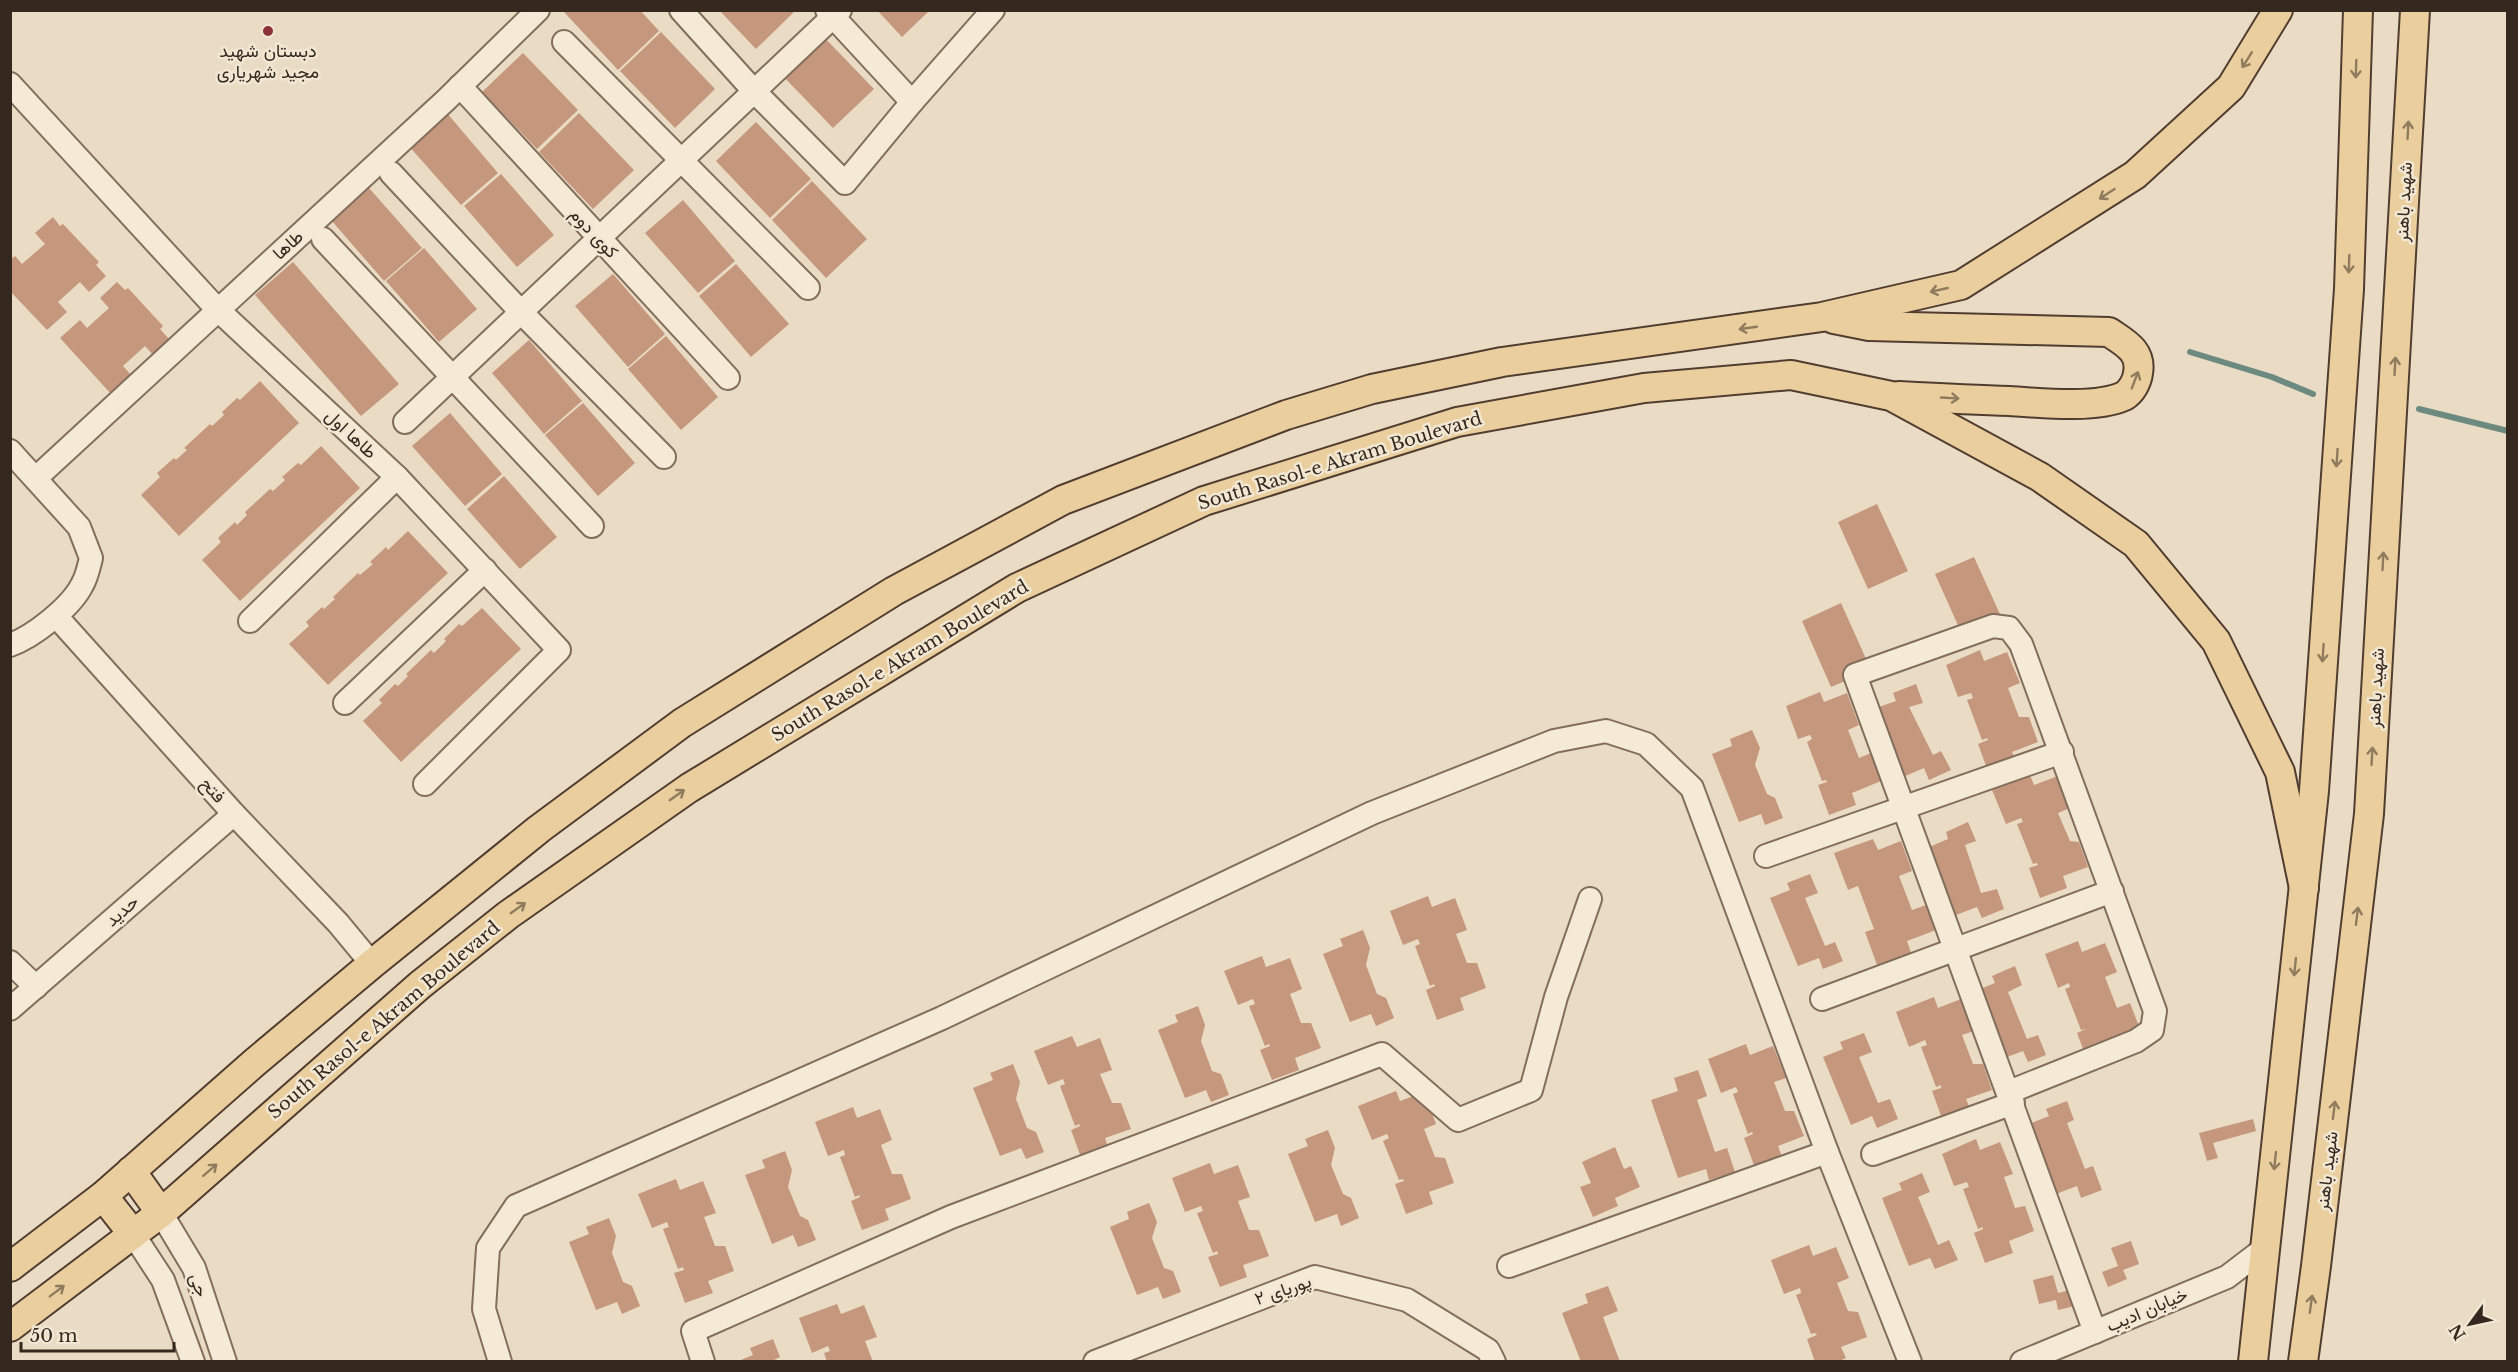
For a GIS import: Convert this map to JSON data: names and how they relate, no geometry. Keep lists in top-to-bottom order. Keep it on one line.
{"streets":{"main road":["شهید باهنر","South Rasol-e Akram Boulevard"],"street":["کوی دوم","طاها","طاها اول","فتح","حدید","جی","پوریای ۲","خیابان ادیب"]},"crossings":[["کوی دوم","طاها"],["طاها","طاها اول"],["South Rasol-e Akram Boulevard","جی"],["فتح","حدید"]],"places":["دبستان شهید مجید شهریاری"],"scale_bar":"50 m","north":"bottom left"}
